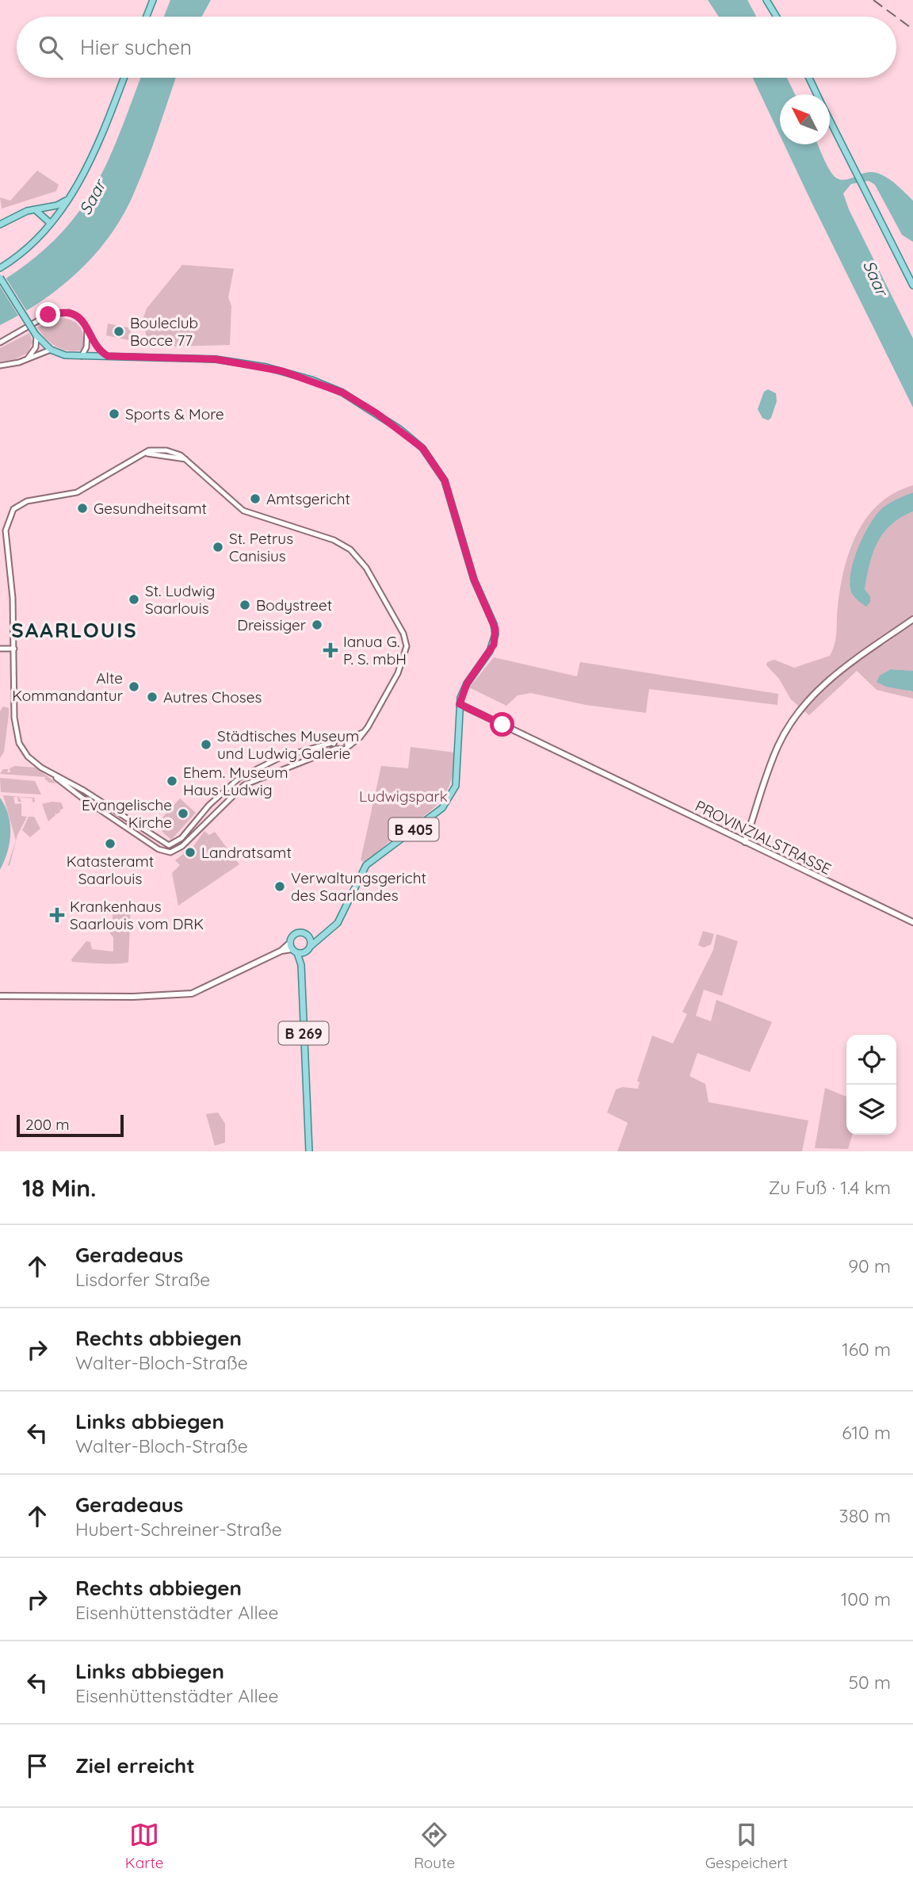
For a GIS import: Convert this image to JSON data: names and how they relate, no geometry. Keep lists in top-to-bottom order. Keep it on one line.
{"streets":{"main road":["B 405","PROVINZIALSTRASSE","B 269"]},"crossings":[["B 405","PROVINZIALSTRASSE"],["B 405","B 269"]],"districts":["SAARLOUIS"],"water":["Saar"],"parks":["Ludwigspark"],"places":{"other":["Bouleclub Bocce 77","Sports & More","Amtsgericht","Gesundheitsamt","St. Petrus Canisius","St. Ludwig Saarlouis","Bodystreet","Dreissiger","Alte Kommandantur","Autres Choses","Städtisches Museum und Ludwig Galerie","Ehem. Museum Haus Ludwig","Evangelische Kirche","Katasteramt Saarlouis","Landratsamt","Verwaltungsgericht des Saarlandes"],"health":["Ianua G. P. S. mbH","Krankenhaus Saarlouis vom DRK"]},"scale_bar":"200 m","north":"top left","page":{"search":"Hier suchen","scale":"200 m","heading":["18 Min.","Zu Fuß · 1.4 km"],"list":[["Geradeaus","Lisdorfer Straße","90 m"],["Rechts abbiegen","Walter-Bloch-Straße","160 m"],["Links abbiegen","Walter-Bloch-Straße","610 m"],["Geradeaus","Hubert-Schreiner-Straße","380 m"],["Rechts abbiegen","Eisenhüttenstädter Allee","100 m"],["Links abbiegen","Eisenhüttenstädter Allee","50 m"],"Ziel erreicht"],"nav":["Karte","Route","Gespeichert"]}}
